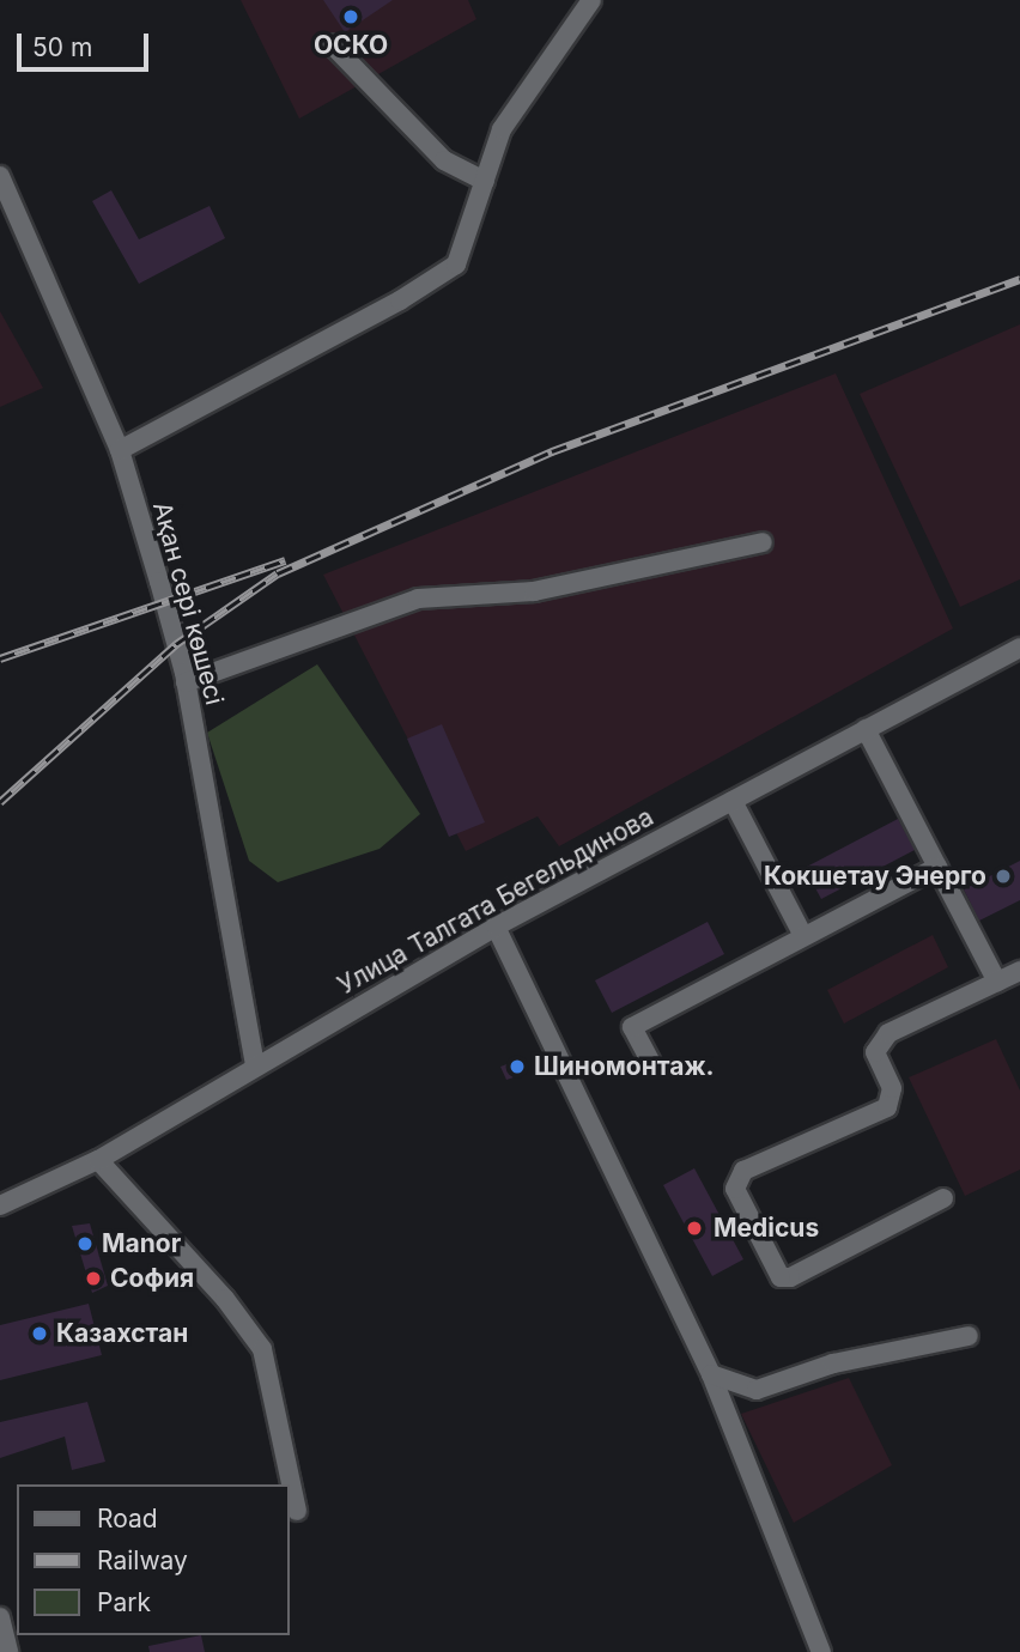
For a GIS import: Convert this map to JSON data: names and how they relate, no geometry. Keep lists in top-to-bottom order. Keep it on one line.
{"streets":{"street":["Ақан сері көшесі","Улица Талгата Бегельдинова"]},"crossings":[["Ақан сері көшесі","Улица Талгата Бегельдинова"]],"places":["ОСКО","Кокшетау Энерго","Шиномонтаж.","Medicus","Manor","София","Казахстан"],"legend":["Road","Railway","Park"],"scale_bar":"50 m"}
